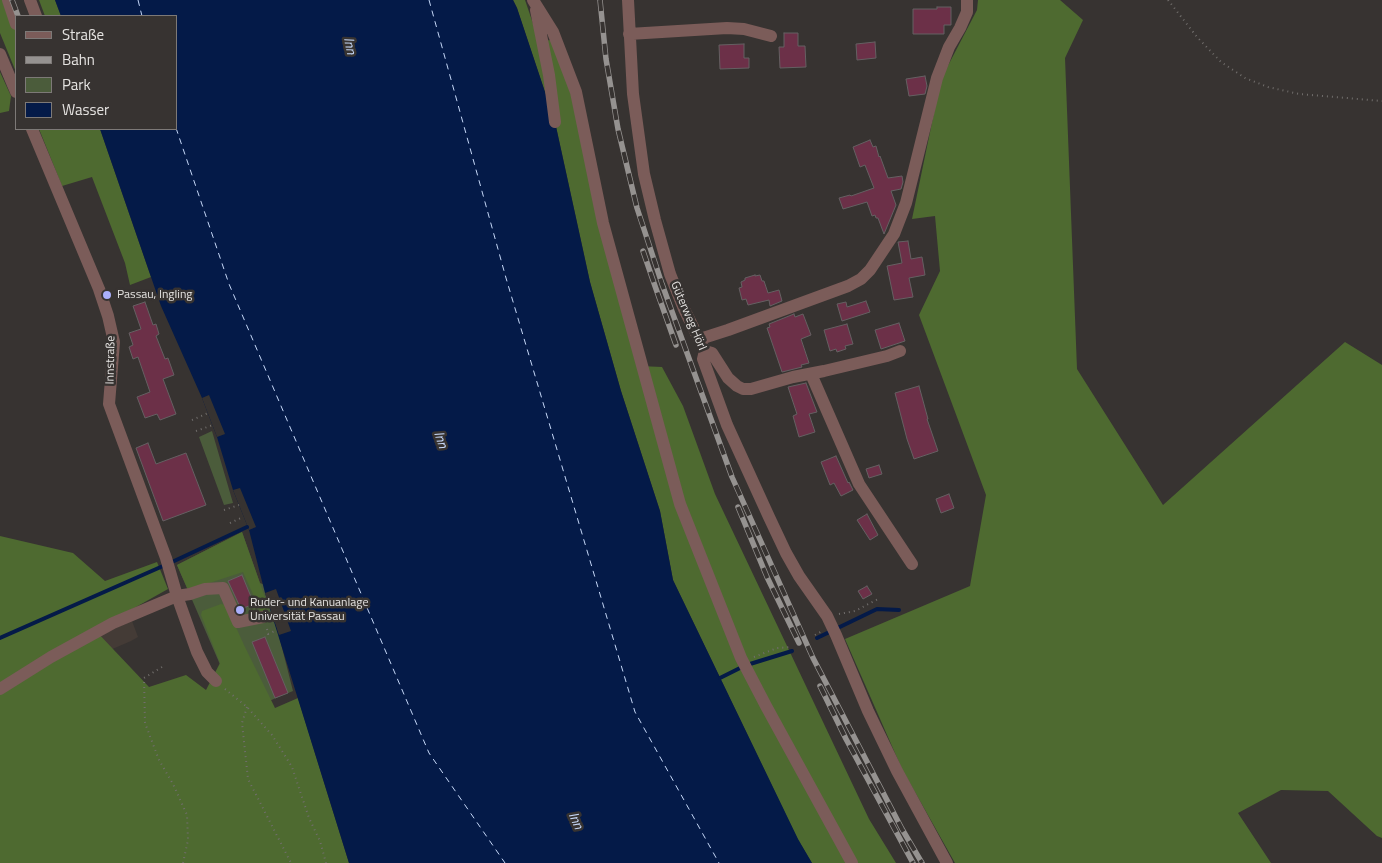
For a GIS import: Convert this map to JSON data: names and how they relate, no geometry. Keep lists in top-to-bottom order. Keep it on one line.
{"streets":{"street":["Güterweg Hörl","Innstraße"]},"water":["Inn"],"places":["Passau, Ingling","Ruder- und Kanuanlage Universität Passau"],"legend":["Straße","Bahn","Park","Wasser"]}
